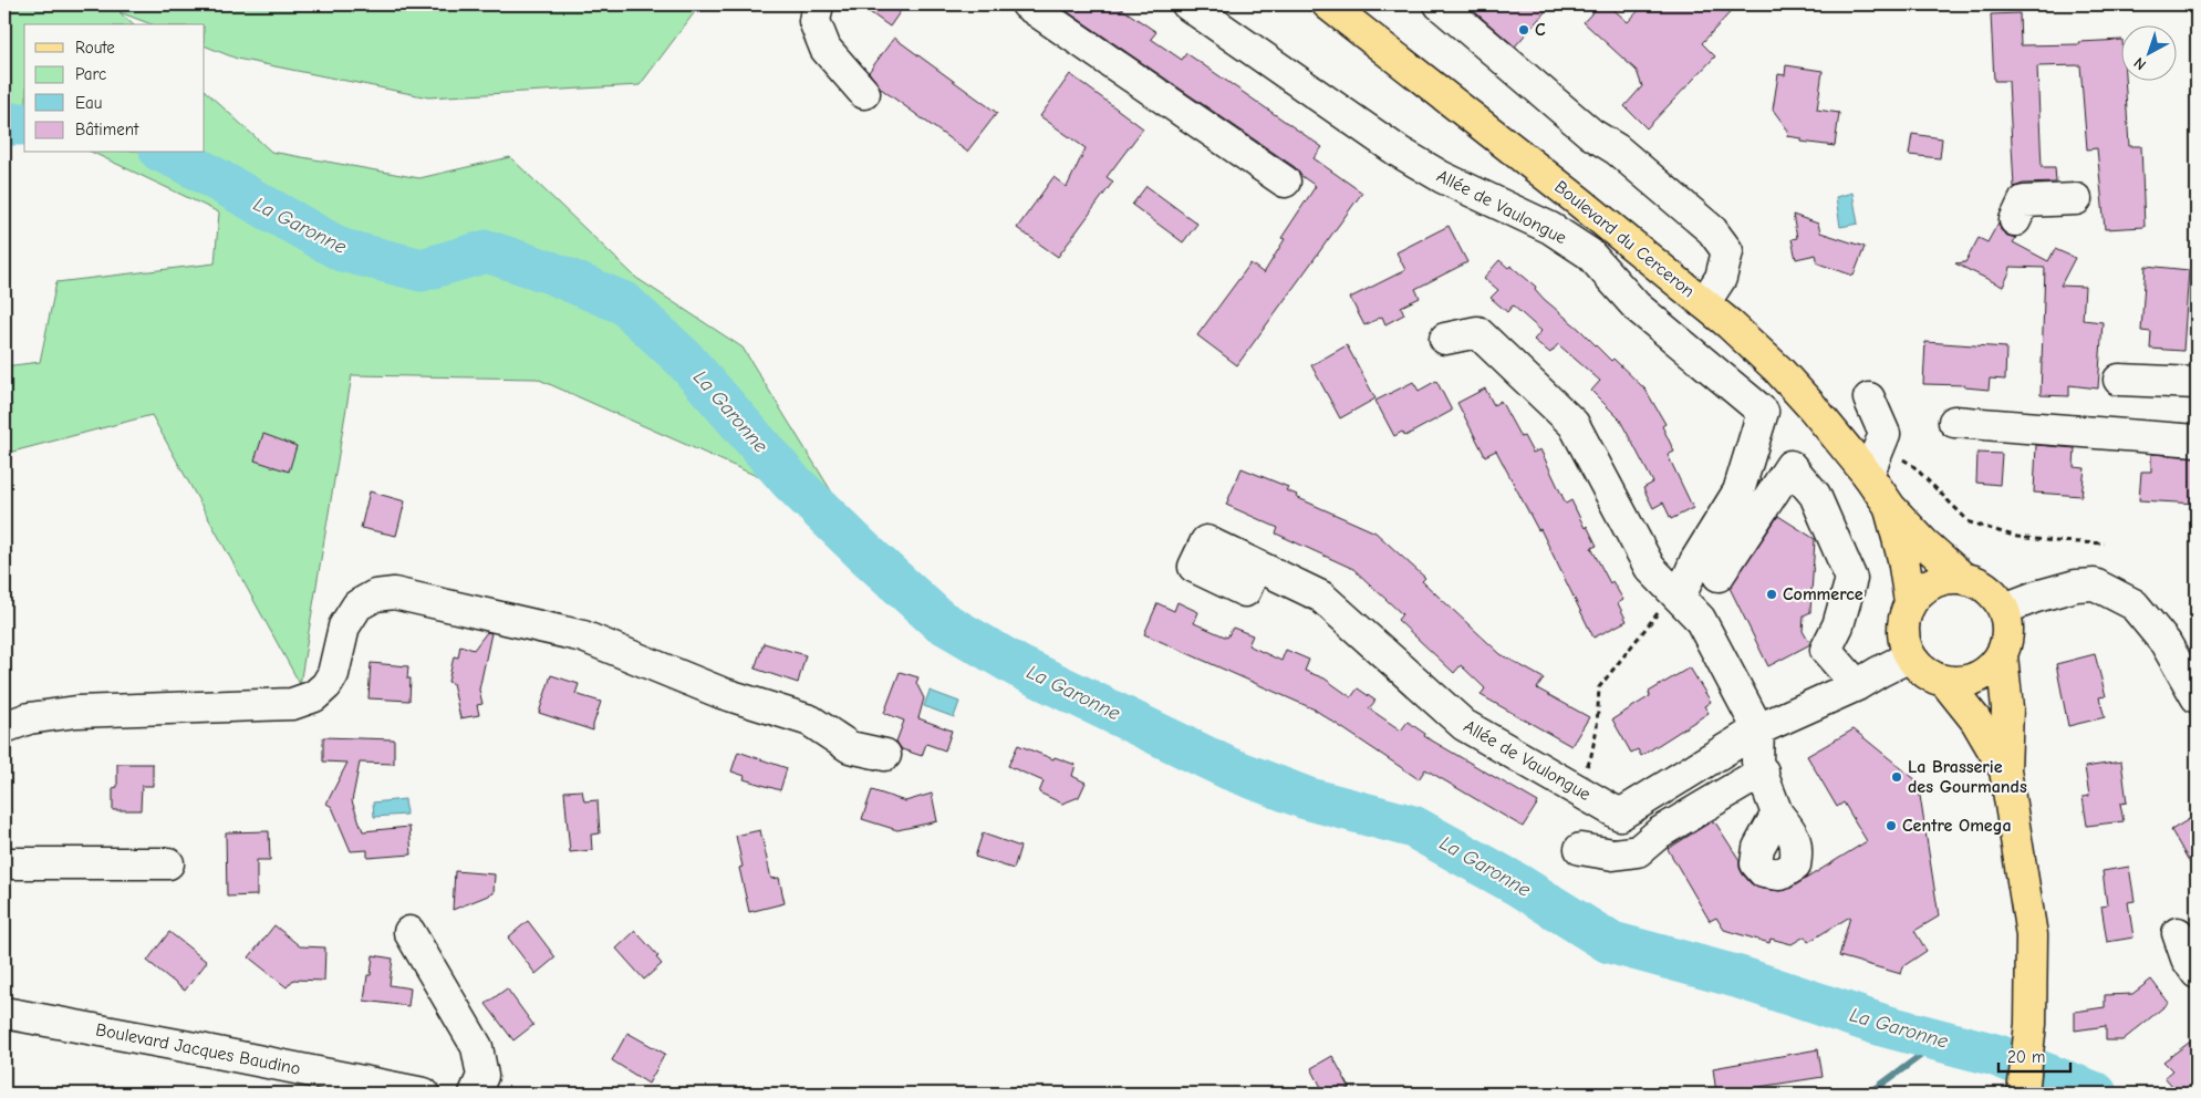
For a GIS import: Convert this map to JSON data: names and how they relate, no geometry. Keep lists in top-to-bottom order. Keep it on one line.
{"streets":{"main road":["Boulevard du Cerceron"],"street":["Allée de Vaulongue","Boulevard Jacques Baudino"]},"crossings":[["Allée de Vaulongue","Boulevard du Cerceron"]],"water":["La Garonne"],"places":["C","Commerce","La Brasserie des Gourmands","Centre Omega"],"legend":["Route","Parc","Eau","Bâtiment"],"scale_bar":"20 m","north":"bottom left"}
